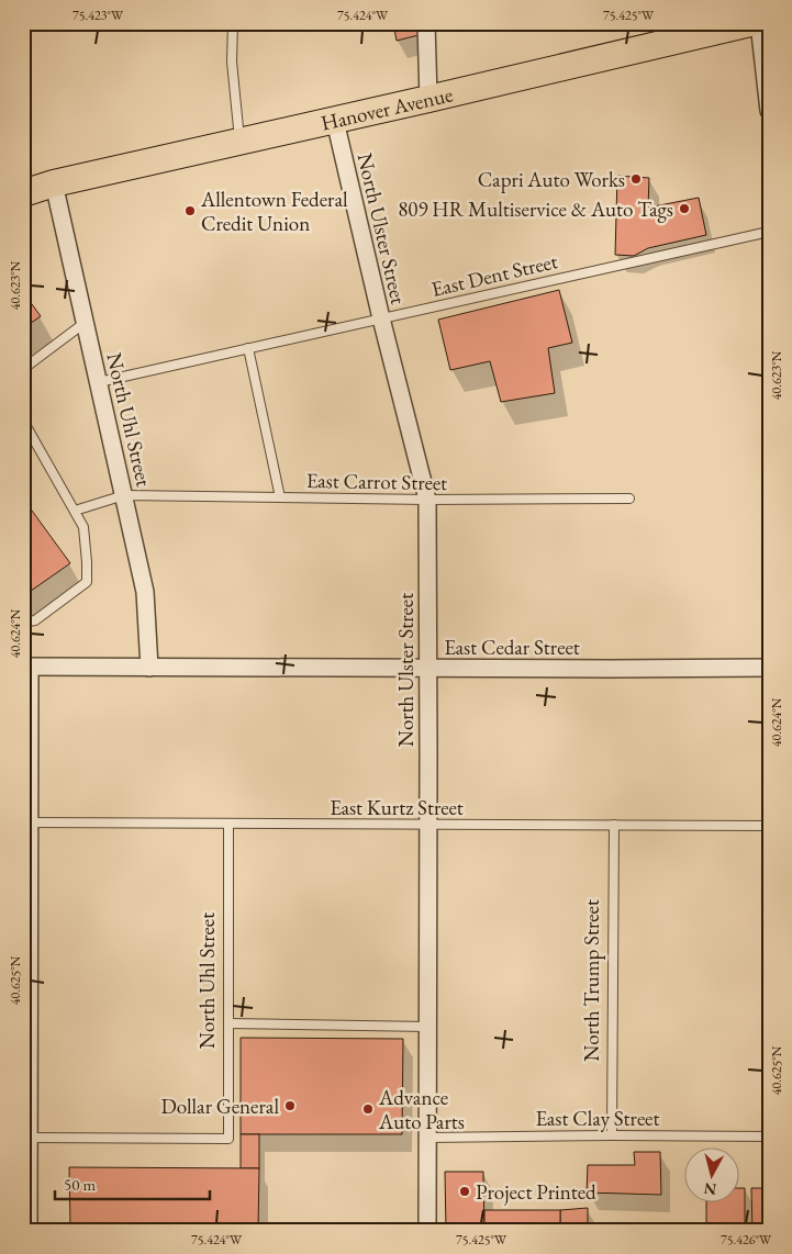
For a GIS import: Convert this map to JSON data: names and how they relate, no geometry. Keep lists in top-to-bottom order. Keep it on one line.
{"streets":{"main road":["Hanover Avenue"],"street":["North Ulster Street","North Uhl Street","East Cedar Street"],"lane":["East Dent Street","East Carrot Street","East Kurtz Street","North Trump Street","East Clay Street"]},"crossings":[["Hanover Avenue","North Ulster Street"],["Hanover Avenue","North Uhl Street"],["North Ulster Street","East Dent Street"],["North Ulster Street","East Carrot Street"],["North Ulster Street","East Cedar Street"],["North Ulster Street","East Kurtz Street"],["North Ulster Street","East Clay Street"],["East Dent Street","North Uhl Street"],["North Uhl Street","East Carrot Street"],["North Uhl Street","East Cedar Street"],["North Uhl Street","East Kurtz Street"],["East Kurtz Street","North Trump Street"],["North Trump Street","East Clay Street"]],"places":["Capri Auto Works","809 HR Multiservice & Auto Tags","Allentown Federal Credit Union","Dollar General","Advance Auto Parts","Project Printed"],"scale_bar":"50 m","north":"bottom","coordinates":["75.423°W","75.424°W","75.425°W","40.623°N","40.624°N","40.625°N","75.426°W"]}
